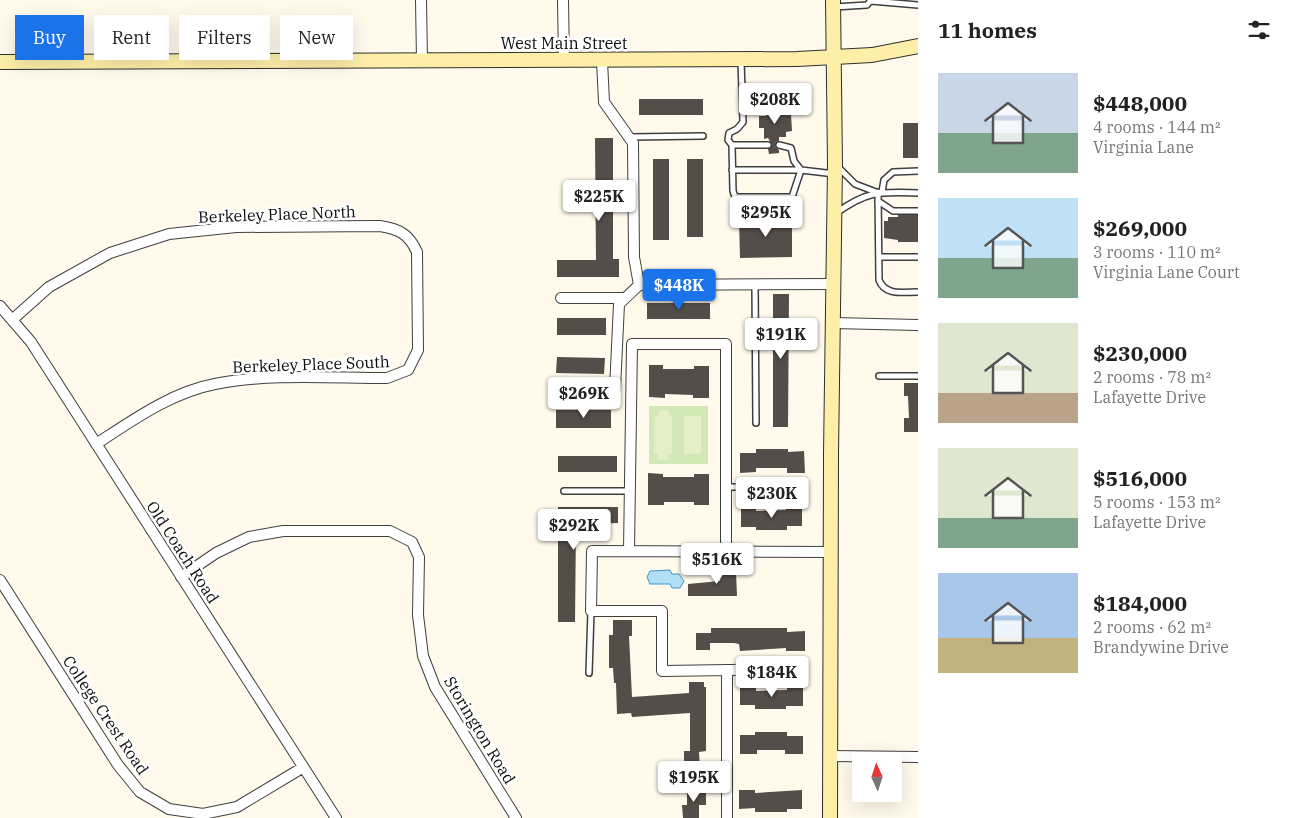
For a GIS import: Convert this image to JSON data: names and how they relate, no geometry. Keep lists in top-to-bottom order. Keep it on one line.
{"streets":{"main road":["West Main Street"],"street":["Berkeley Place North","Berkeley Place South","Old Coach Road","College Crest Road","Storington Road"]},"crossings":[["Berkeley Place North","Berkeley Place South"],["Berkeley Place North","Old Coach Road"],["Berkeley Place South","Old Coach Road"],["Old Coach Road","College Crest Road"],["Old Coach Road","Storington Road"]],"north":"top","page":{"heading":"11 homes","chip":["Buy","Rent","Filters","New"],"list":[{"name":"$448,000","note":"4 rooms · 144 m² · Virginia Lane"},{"name":"$269,000","note":"3 rooms · 110 m² · Virginia Lane Court"},{"name":"$230,000","note":"2 rooms · 78 m² · Lafayette Drive"},{"name":"$516,000","note":"5 rooms · 153 m² · Lafayette Drive"},{"name":"$184,000","note":"2 rooms · 62 m² · Brandywine Drive"}],"price":["$208K","$225K","$295K","$448K","$191K","$269K","$230K","$292K","$516K","$184K","$195K"]}}
